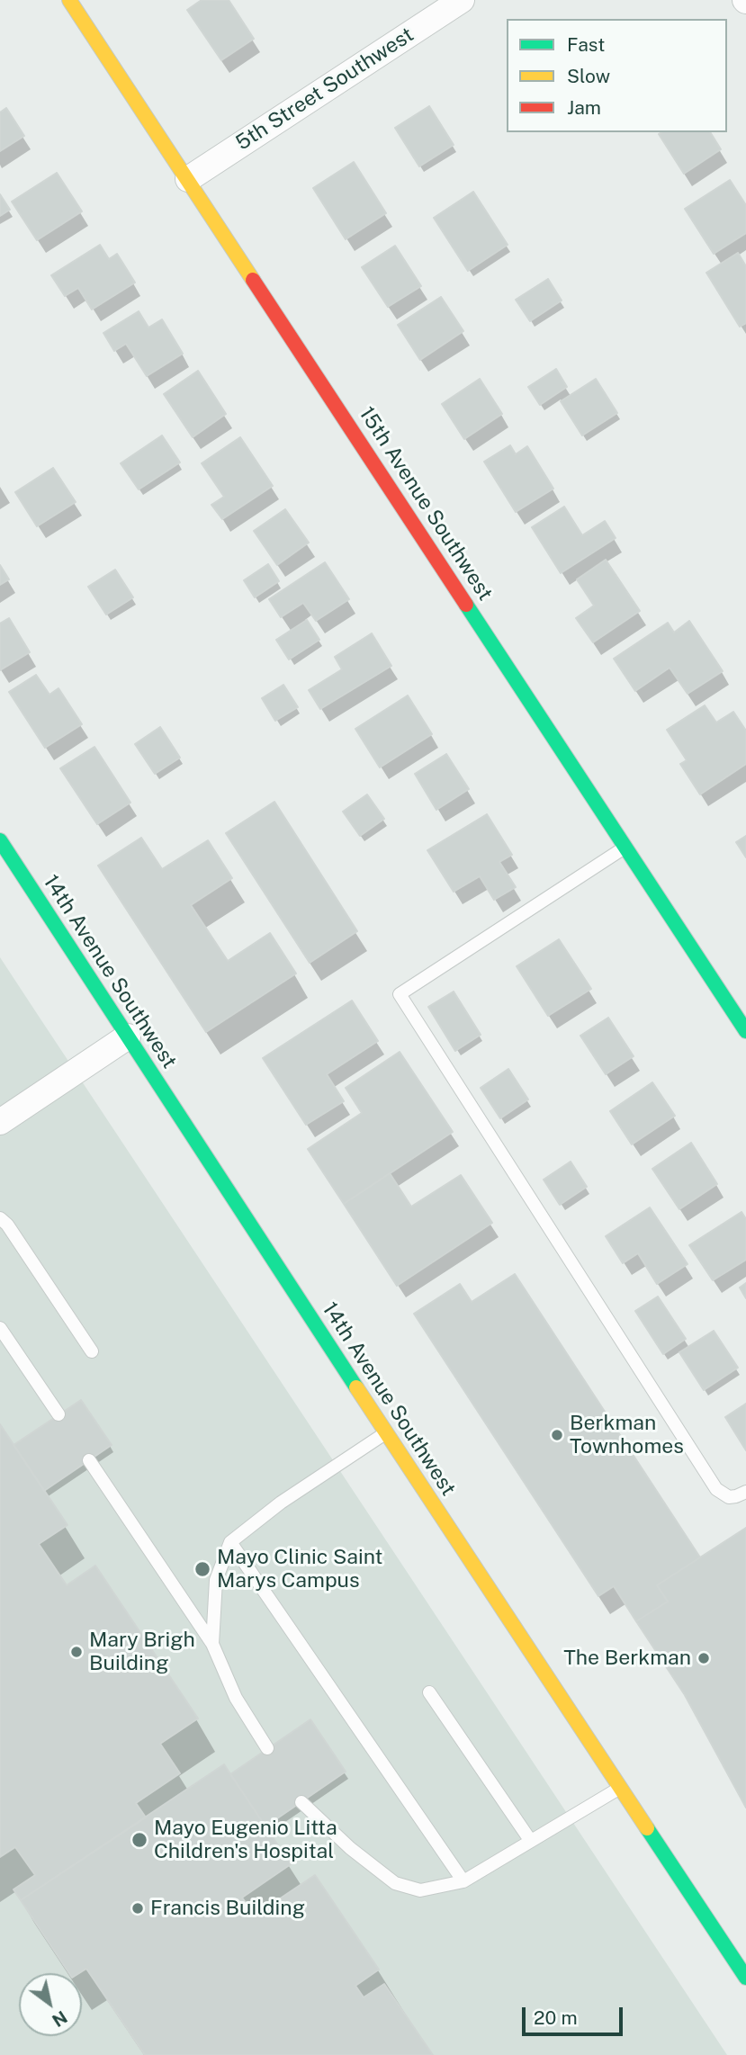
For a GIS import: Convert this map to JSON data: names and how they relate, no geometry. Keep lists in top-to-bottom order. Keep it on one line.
{"streets":{"street":["5th Street Southwest","15th Avenue Southwest","14th Avenue Southwest"]},"crossings":[["5th Street Southwest","15th Avenue Southwest"]],"places":["Berkman Townhomes","Mayo Clinic Saint Marys Campus","Mary Brigh Building","The Berkman","Mayo Eugenio Litta Children's Hospital","Francis Building"],"legend":["Fast","Slow","Jam"],"scale_bar":"20 m","north":"bottom right"}
